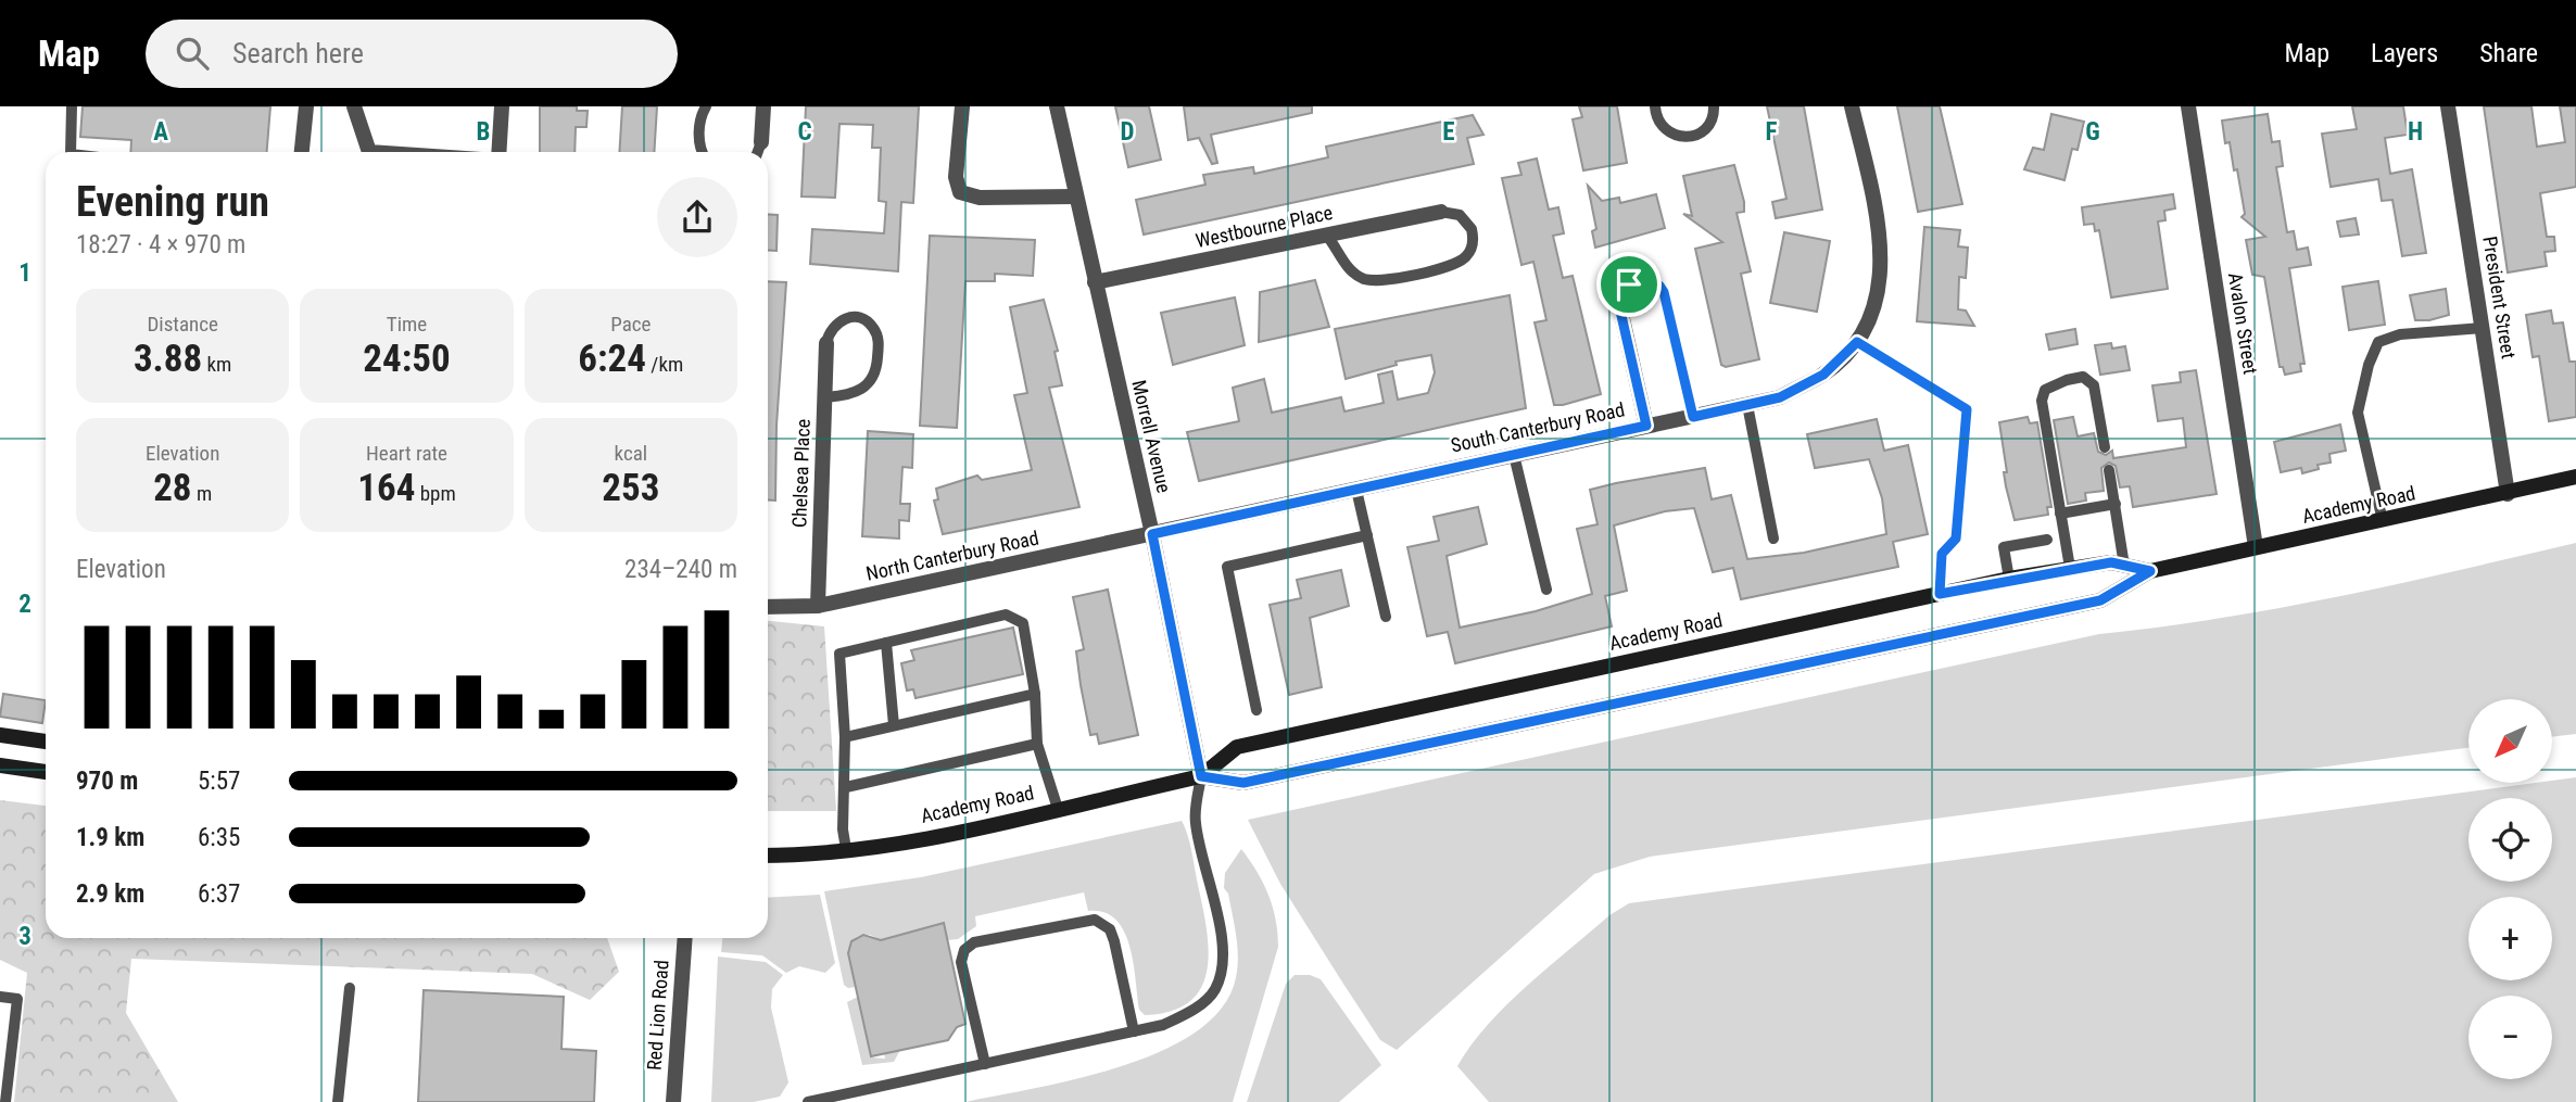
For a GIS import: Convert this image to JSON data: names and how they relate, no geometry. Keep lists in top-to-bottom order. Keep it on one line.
{"streets":{"main road":["Academy Road"],"street":["Westbourne Place","President Street","Avalon Street","South Canterbury Road","Morrell Avenue","Chelsea Place","North Canterbury Road","Red Lion Road"]},"crossings":[["Westbourne Place","Morrell Avenue"],["President Street","Academy Road"],["Avalon Street","Academy Road"],["South Canterbury Road","Morrell Avenue"],["South Canterbury Road","North Canterbury Road"],["Morrell Avenue","Academy Road"],["Morrell Avenue","North Canterbury Road"],["Chelsea Place","North Canterbury Road"]],"north":"bottom left","page":{"header":"Map","search":"Search here","nav":["Map","Layers","Share"],"heading":["Evening run","18:27 · 4 × 970 m"],"stats":[["Distance","3.88 km"],["Time","24:50"],["Pace","6:24 /km"],["Elevation","28 m"],["Heart rate","164 bpm"],["kcal","253"]],"chart":["Elevation","234–240 m"],"map_buttons":["+","−"],"list":[{"name":"970 m","note":"5:57"},{"name":"1.9 km","note":"6:35"},{"name":"2.9 km","note":"6:37"}]},"grid":{"columns":["A","B","C","D","E","F","G","H"],"rows":["1","2","3"]}}
